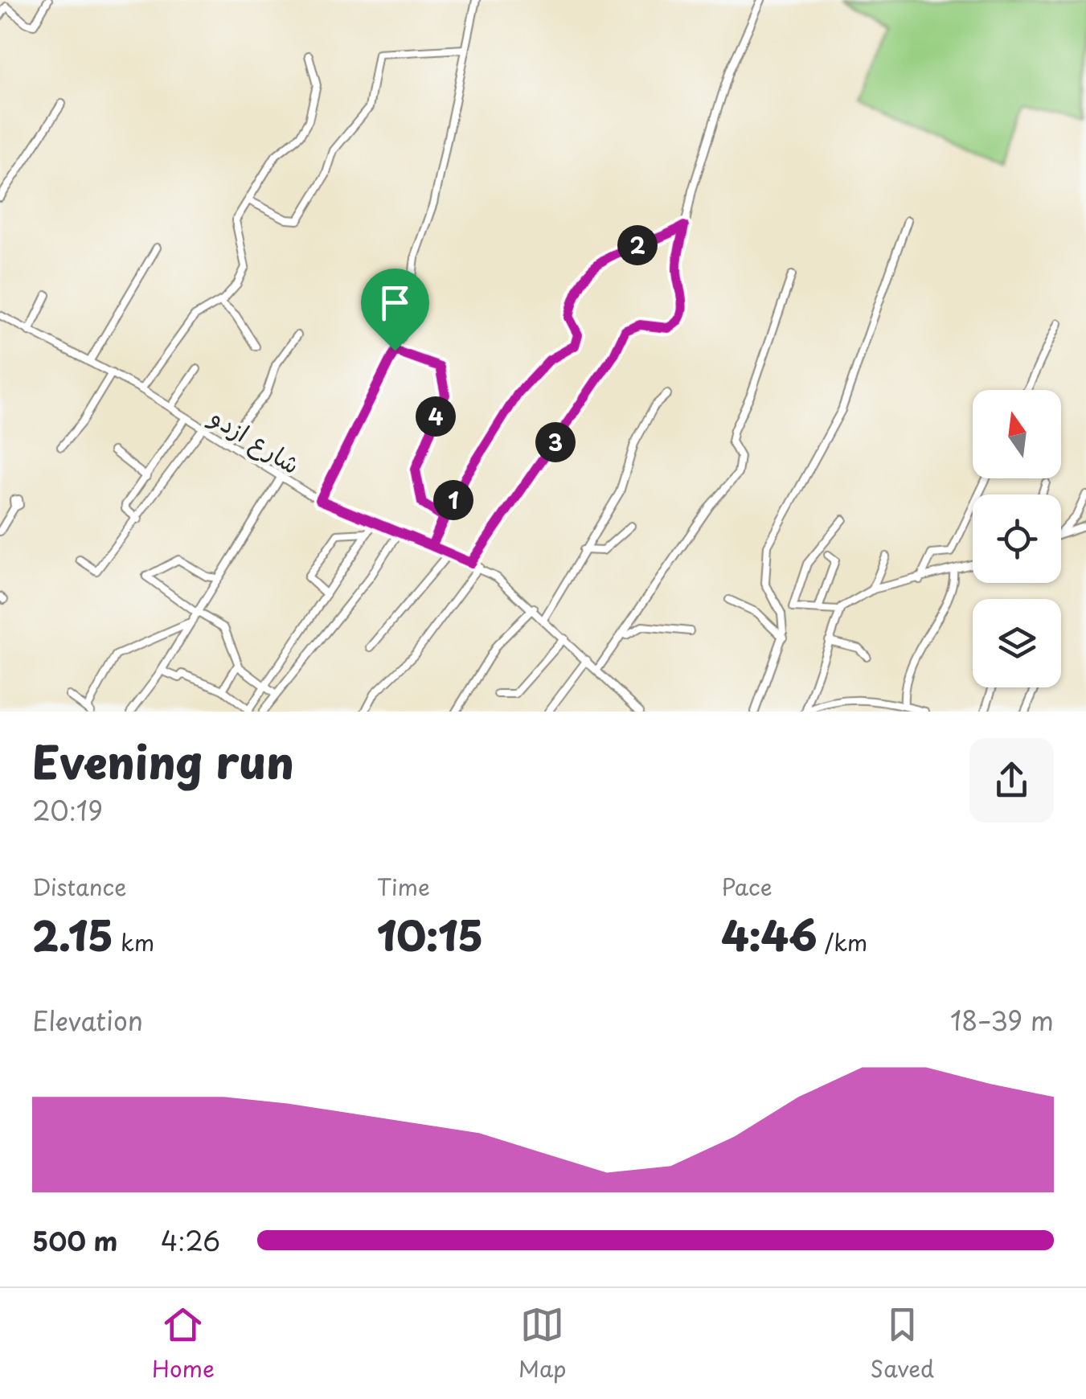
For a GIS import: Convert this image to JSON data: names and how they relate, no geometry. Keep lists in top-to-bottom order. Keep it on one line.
{"streets":{"street":["شارع ازدو"]},"north":"top","page":{"pins":["2","4","3","1"],"heading":["Evening run","20:19"],"stats":[["Distance","2.15 km"],["Time","10:15"],["Pace","4:46 /km"]],"chart":["Elevation","18–39 m"],"list":[{"name":"500 m","note":"4:26"}],"tabs":["Home","Map","Saved"]}}
